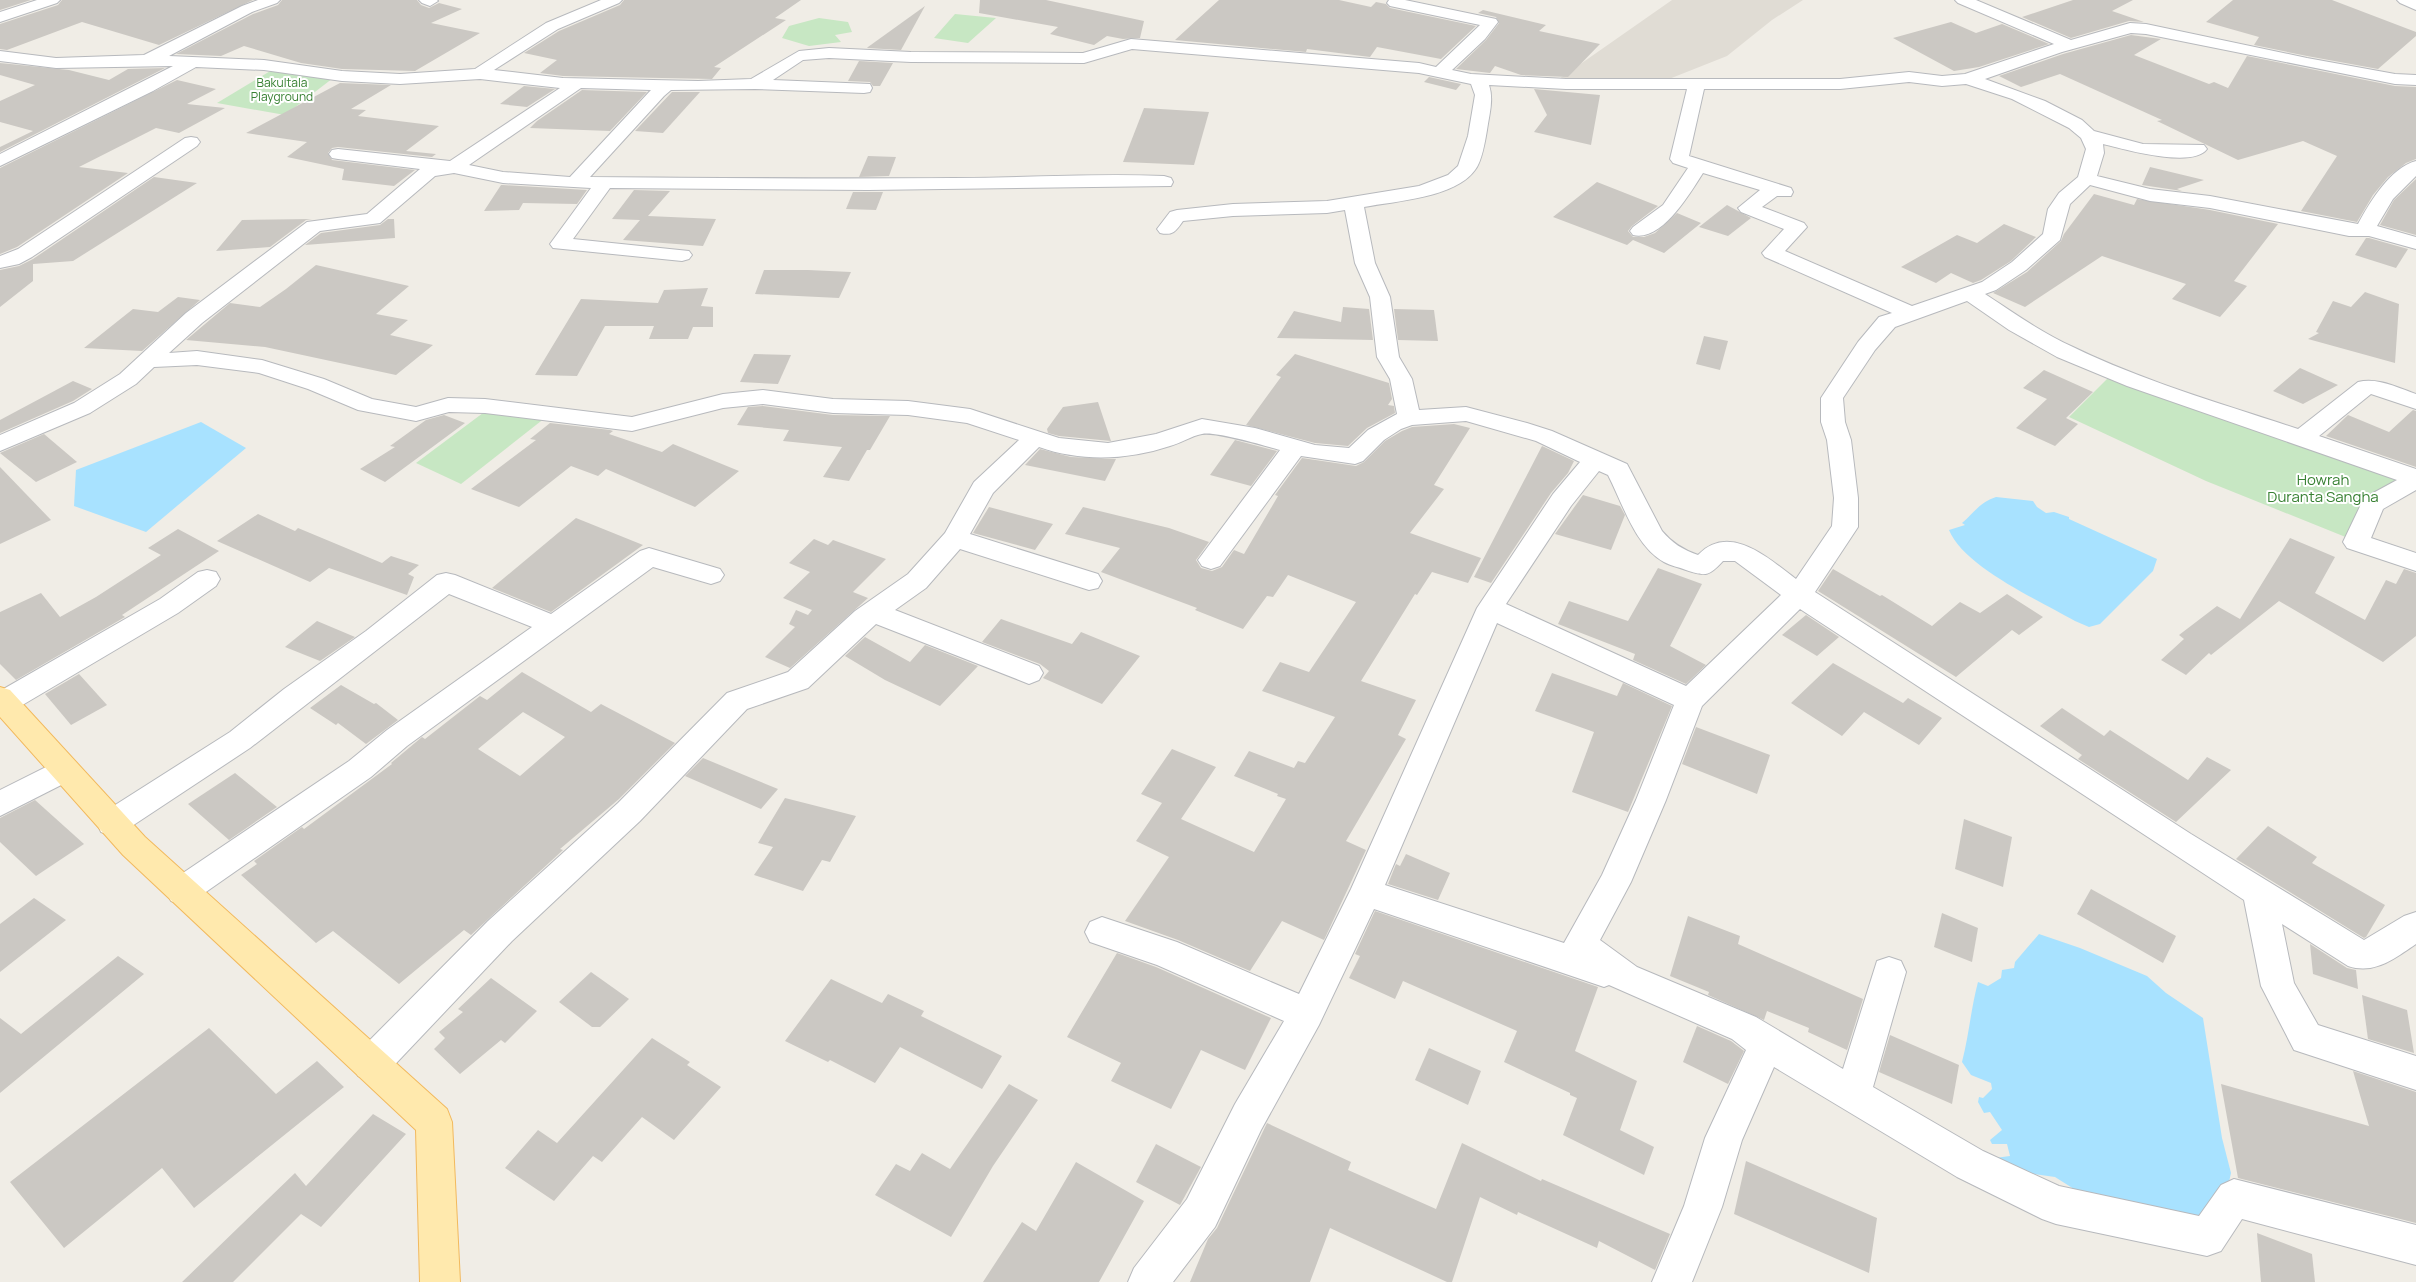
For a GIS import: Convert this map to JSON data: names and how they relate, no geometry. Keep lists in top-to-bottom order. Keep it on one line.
{"parks":["Bakultala Playground","Howrah Duranta Sangha"]}
